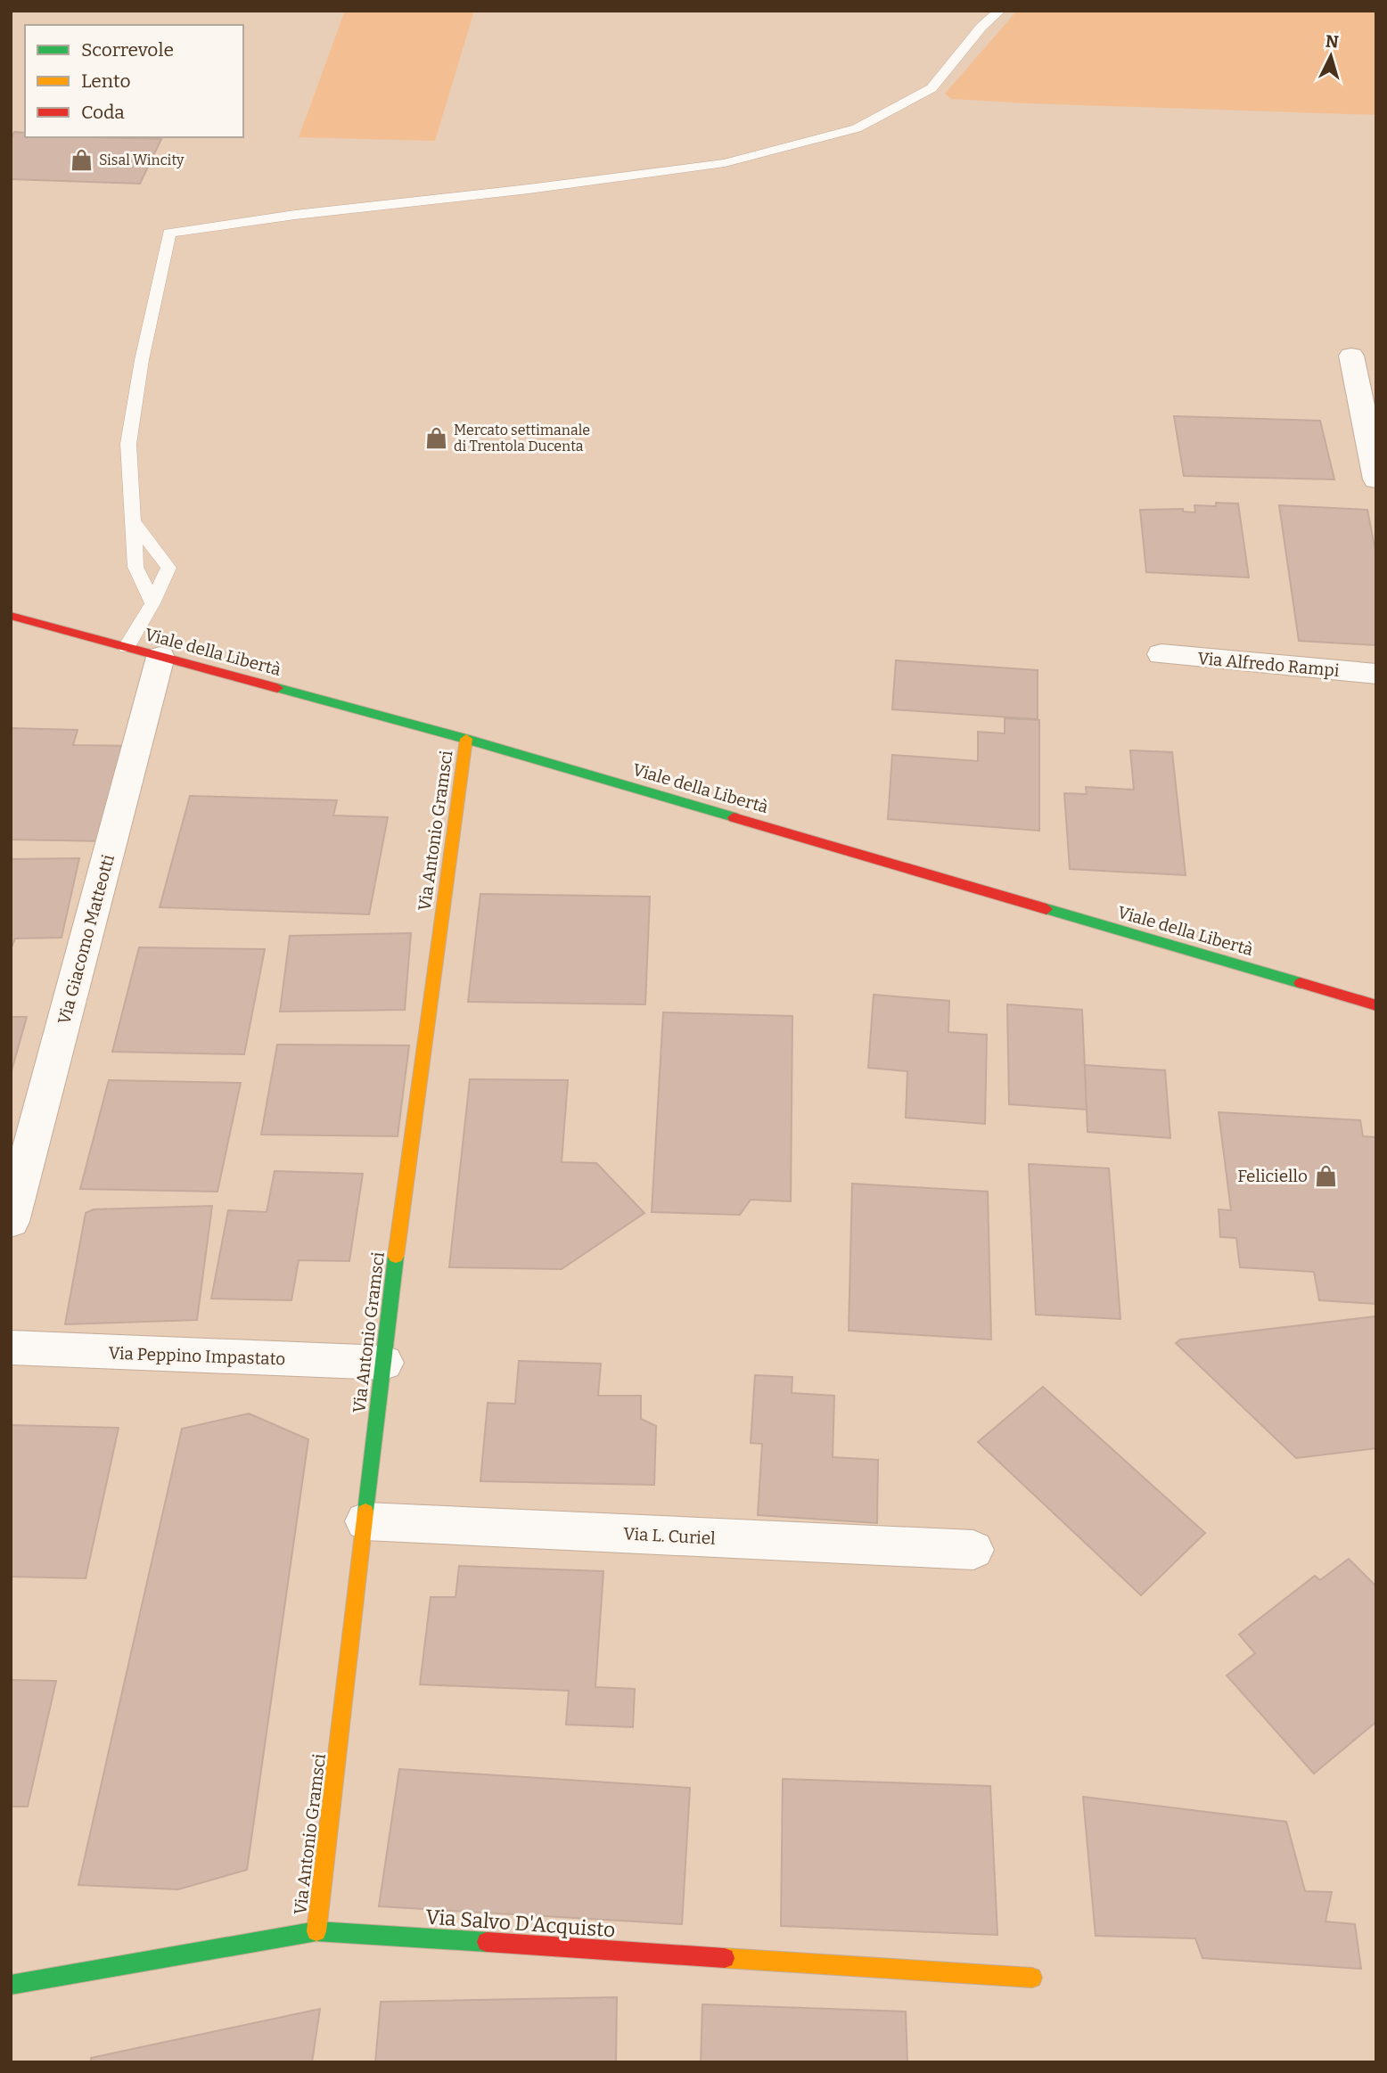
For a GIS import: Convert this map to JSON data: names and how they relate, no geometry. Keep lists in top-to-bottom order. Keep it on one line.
{"streets":{"street":["Viale della Libertà","Via Alfredo Rampi","Via Antonio Gramsci","Via Giacomo Matteotti","Via Peppino Impastato","Via L. Curiel","Via Salvo D'Acquisto"]},"crossings":[["Viale della Libertà","Via Antonio Gramsci"],["Viale della Libertà","Via Giacomo Matteotti"],["Via Antonio Gramsci","Via Peppino Impastato"],["Via Antonio Gramsci","Via L. Curiel"],["Via Antonio Gramsci","Via Salvo D'Acquisto"]],"places":{"shop":["Sisal Wincity","Mercato settimanale di Trentola Ducenta","Feliciello"]},"legend":["Scorrevole","Lento","Coda"],"north":"top"}
